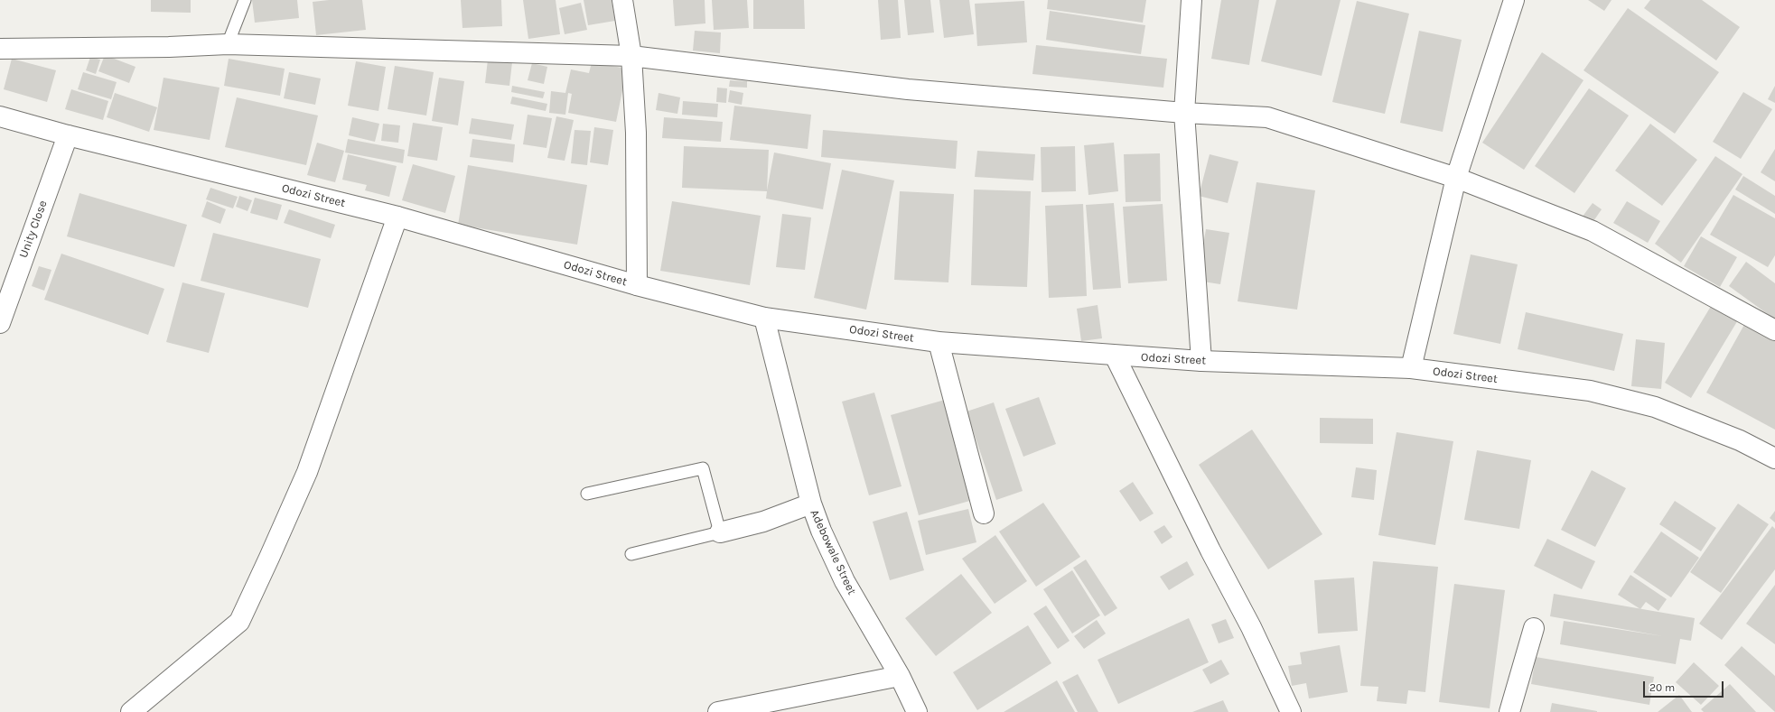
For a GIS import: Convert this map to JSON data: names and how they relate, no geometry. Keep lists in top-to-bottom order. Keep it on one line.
{"streets":{"street":["Odozi Street","Unity Close","Adebowale Street"]},"crossings":[["Odozi Street","Unity Close"],["Odozi Street","Adebowale Street"]],"scale_bar":"20 m"}
